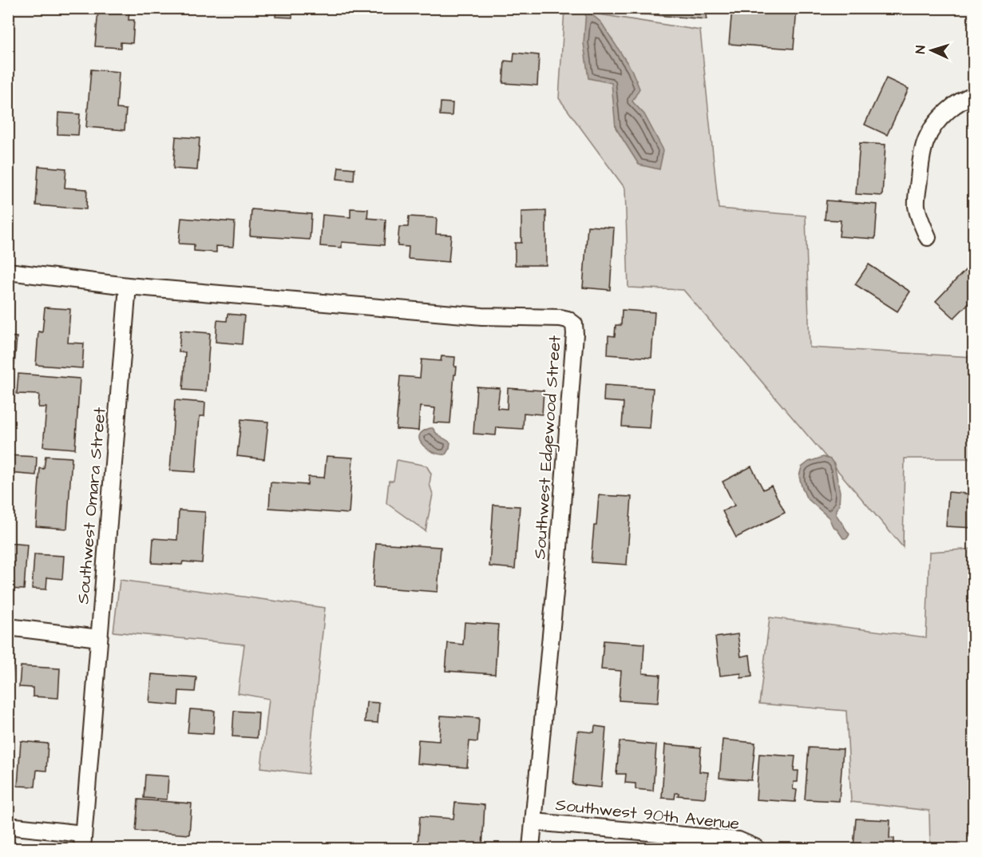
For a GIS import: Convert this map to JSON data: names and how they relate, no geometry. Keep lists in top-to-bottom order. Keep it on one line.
{"streets":{"street":["Southwest Edgewood Street","Southwest Omara Street","Southwest 90th Avenue"]},"crossings":[["Southwest Edgewood Street","Southwest Omara Street"],["Southwest Edgewood Street","Southwest 90th Avenue"]],"north":"left"}
